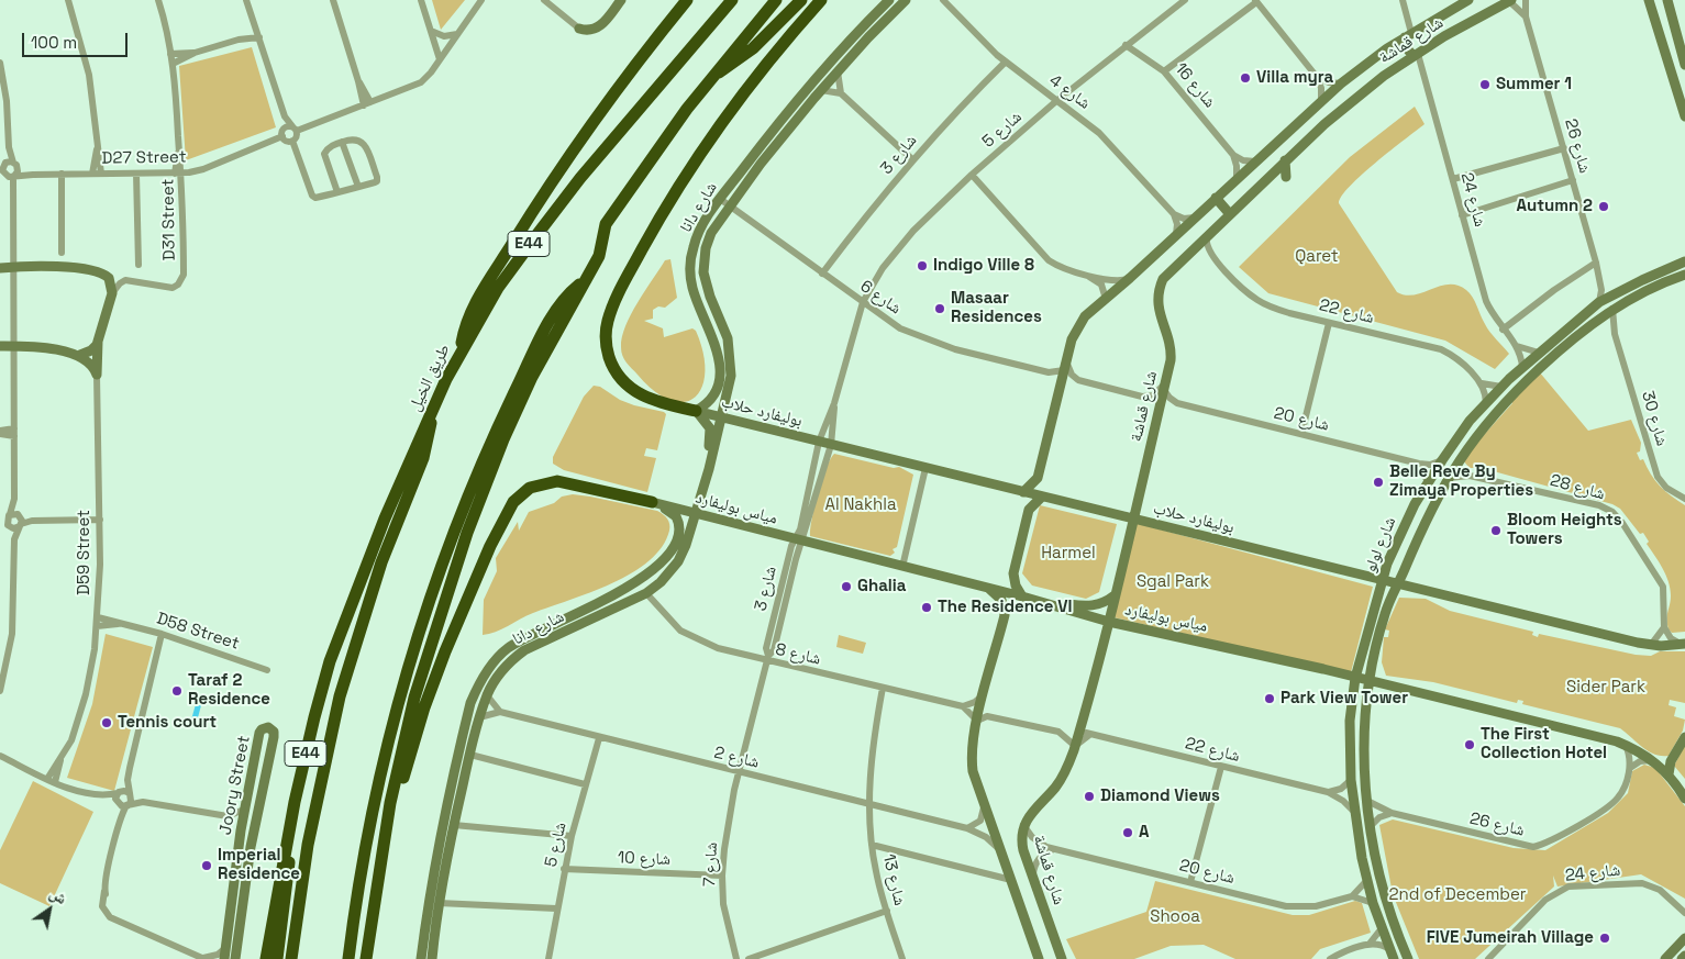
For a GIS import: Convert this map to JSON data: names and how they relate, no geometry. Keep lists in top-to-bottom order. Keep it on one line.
{"streets":{"highway":["E44","طريق الخيل"],"street":["شارع قماشة","شارع 16","شارع 4","شارع 5","شارع 26","شارع 3","D27 Street","شارع 24","شارع دانا","D31 Street","شارع 6","شارع 22","بوليفارد حلاب","شارع 30","شارع 20","شارع 28","مياس بوليفارد","شارع لولو","D59 Street","D58 Street","شارع 8","شارع 2","Joory Street","شارع 10","شارع 7","شارع 13"]},"crossings":[["شارع قماشة","شارع 24"],["شارع قماشة","شارع 6"],["شارع قماشة","شارع 22"],["شارع قماشة","بوليفارد حلاب"],["شارع قماشة","شارع 20"],["شارع قماشة","مياس بوليفارد"],["شارع 16","شارع 5"],["شارع 4","شارع 5"],["شارع 4","شارع 3"],["شارع 5","شارع 3"],["شارع 5","شارع 6"],["شارع 5","شارع 2"],["شارع 5","شارع 10"],["شارع 26","شارع لولو"],["شارع 3","شارع 6"],["شارع 3","بوليفارد حلاب"],["شارع 3","مياس بوليفارد"],["شارع 3","شارع 8"],["شارع 3","شارع 2"],["شارع 3","شارع 7"],["D27 Street","D31 Street"],["شارع 24","شارع لولو"],["شارع دانا","شارع 6"],["شارع دانا","بوليفارد حلاب"],["شارع دانا","مياس بوليفارد"],["شارع دانا","شارع 8"],["شارع دانا","شارع 2"],["D31 Street","D59 Street"],["شارع 22","شارع لولو"],["بوليفارد حلاب","مياس بوليفارد"],["بوليفارد حلاب","شارع لولو"],["شارع 30","شارع لولو"],["شارع 20","شارع لولو"],["شارع 28","شارع لولو"],["مياس بوليفارد","شارع لولو"],["D59 Street","D58 Street"],["شارع 2","شارع 7"],["شارع 2","شارع 13"],["شارع 10","شارع 7"]],"parks":["Qaret","Al Nakhla","Harmel","Sgal Park","Sider Park","2nd of December","Shooa"],"places":["Villa myra","Summer 1","Autumn 2","Indigo Ville 8","Masaar Residences","Belle Reve By Zimaya Properties","Bloom Heights Towers","Ghalia","The Residence VI","Taraf 2 Residence","Park View Tower","Tennis court","The First Collection Hotel","Diamond Views","A","Imperial Residence","FIVE Jumeirah Village"],"scale_bar":"100 m","north":"top right"}
